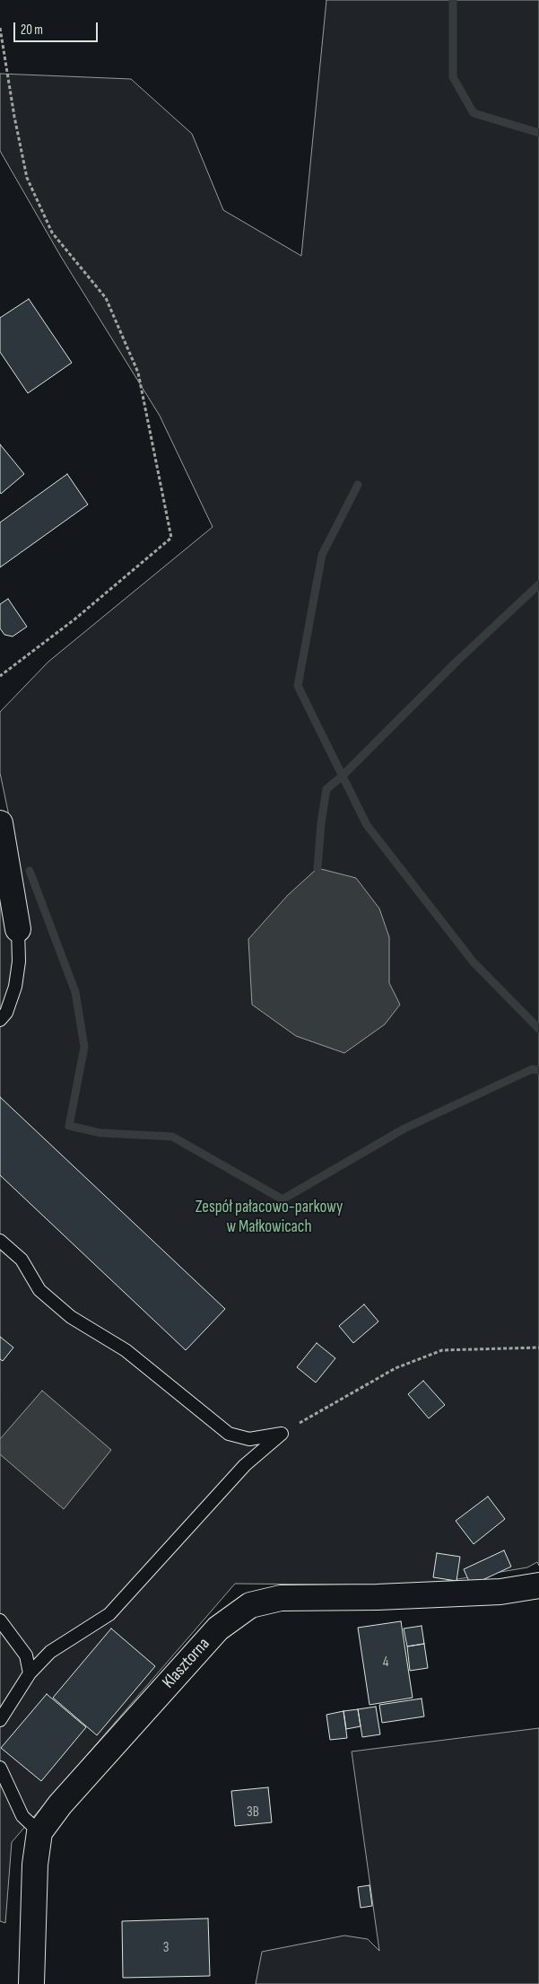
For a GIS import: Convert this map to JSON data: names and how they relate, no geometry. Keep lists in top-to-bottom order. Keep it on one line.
{"streets":{"street":["Klasztorna"]},"parks":["Zespół pałacowo-parkowy w Małkowicach"],"house_numbers":["4","3B","3"],"scale_bar":"20 m"}
